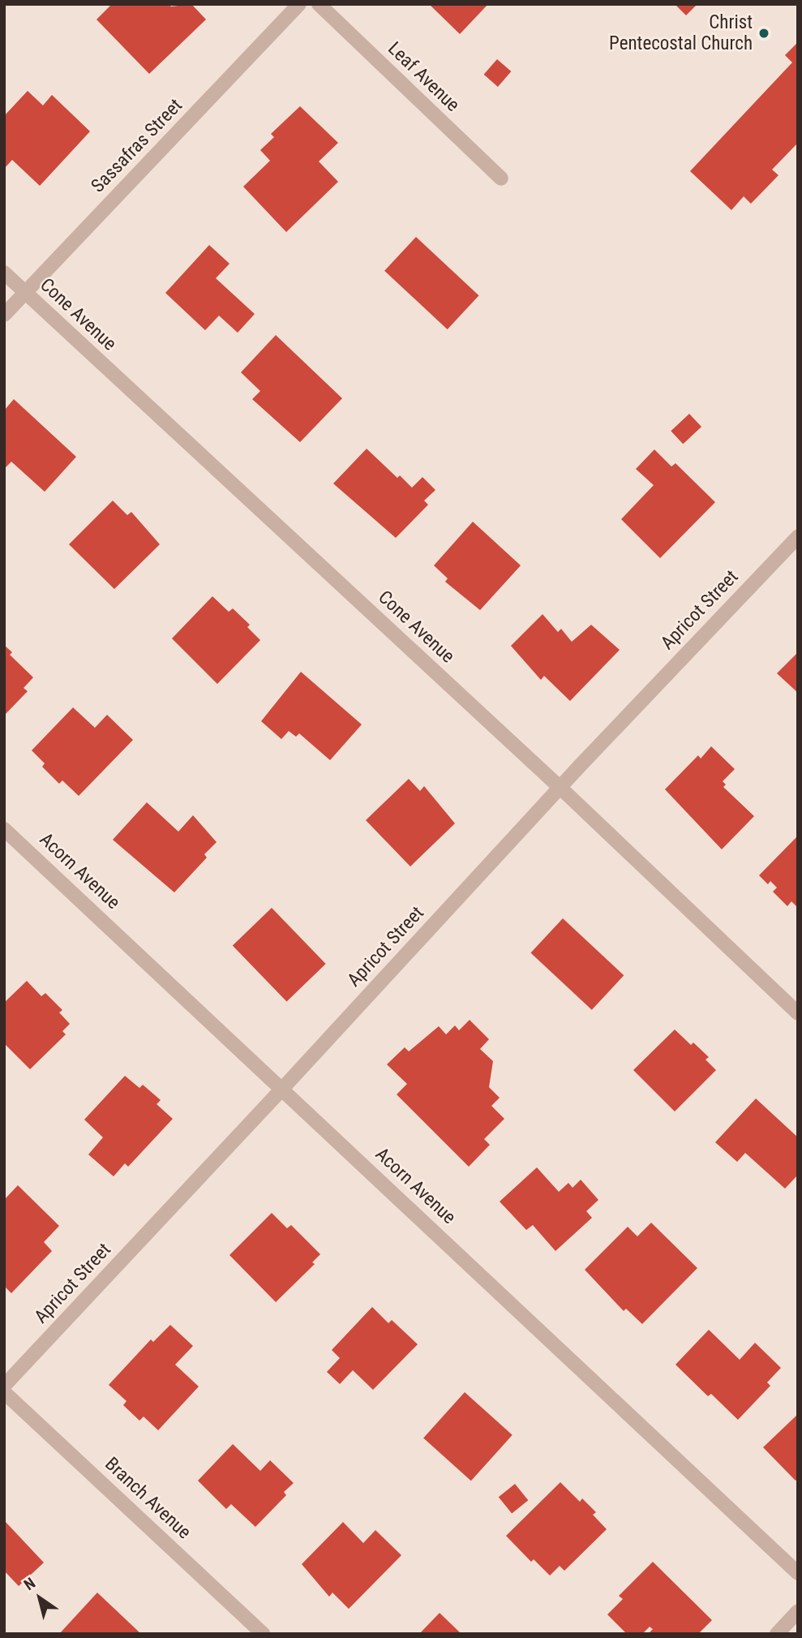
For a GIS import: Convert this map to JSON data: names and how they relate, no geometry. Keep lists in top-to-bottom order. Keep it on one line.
{"streets":{"street":["Leaf Avenue","Sassafras Street","Cone Avenue","Apricot Street","Acorn Avenue","Branch Avenue"]},"crossings":[["Sassafras Street","Cone Avenue"],["Cone Avenue","Apricot Street"],["Apricot Street","Acorn Avenue"]],"places":["Christ Pentecostal Church"],"north":"top left"}
